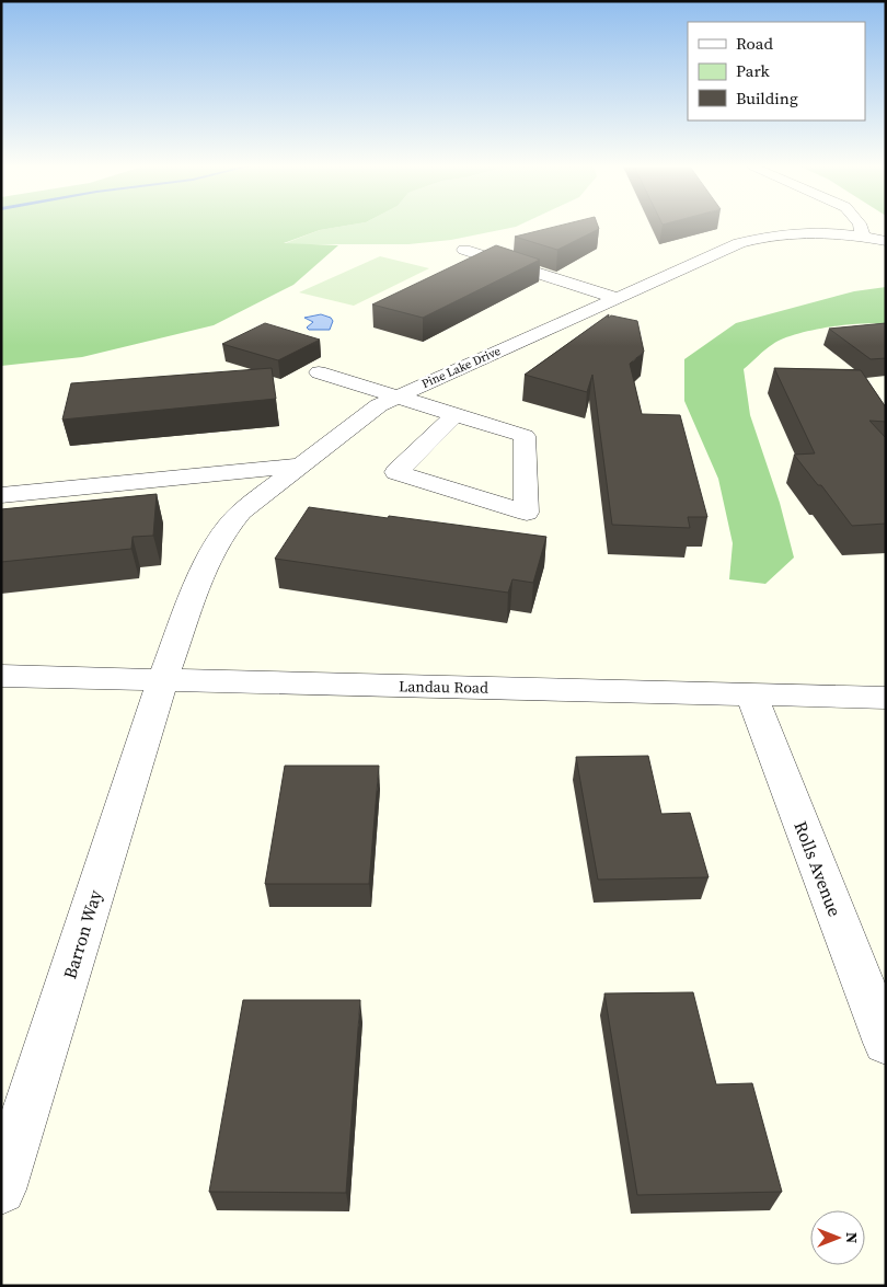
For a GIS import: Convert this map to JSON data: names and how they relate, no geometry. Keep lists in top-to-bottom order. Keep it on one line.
{"streets":{"street":["Pine Lake Drive","Landau Road","Rolls Avenue","Barron Way"]},"crossings":[["Pine Lake Drive","Landau Road"],["Pine Lake Drive","Barron Way"],["Landau Road","Rolls Avenue"],["Landau Road","Barron Way"]],"legend":["Road","Park","Building"],"north":"right"}
